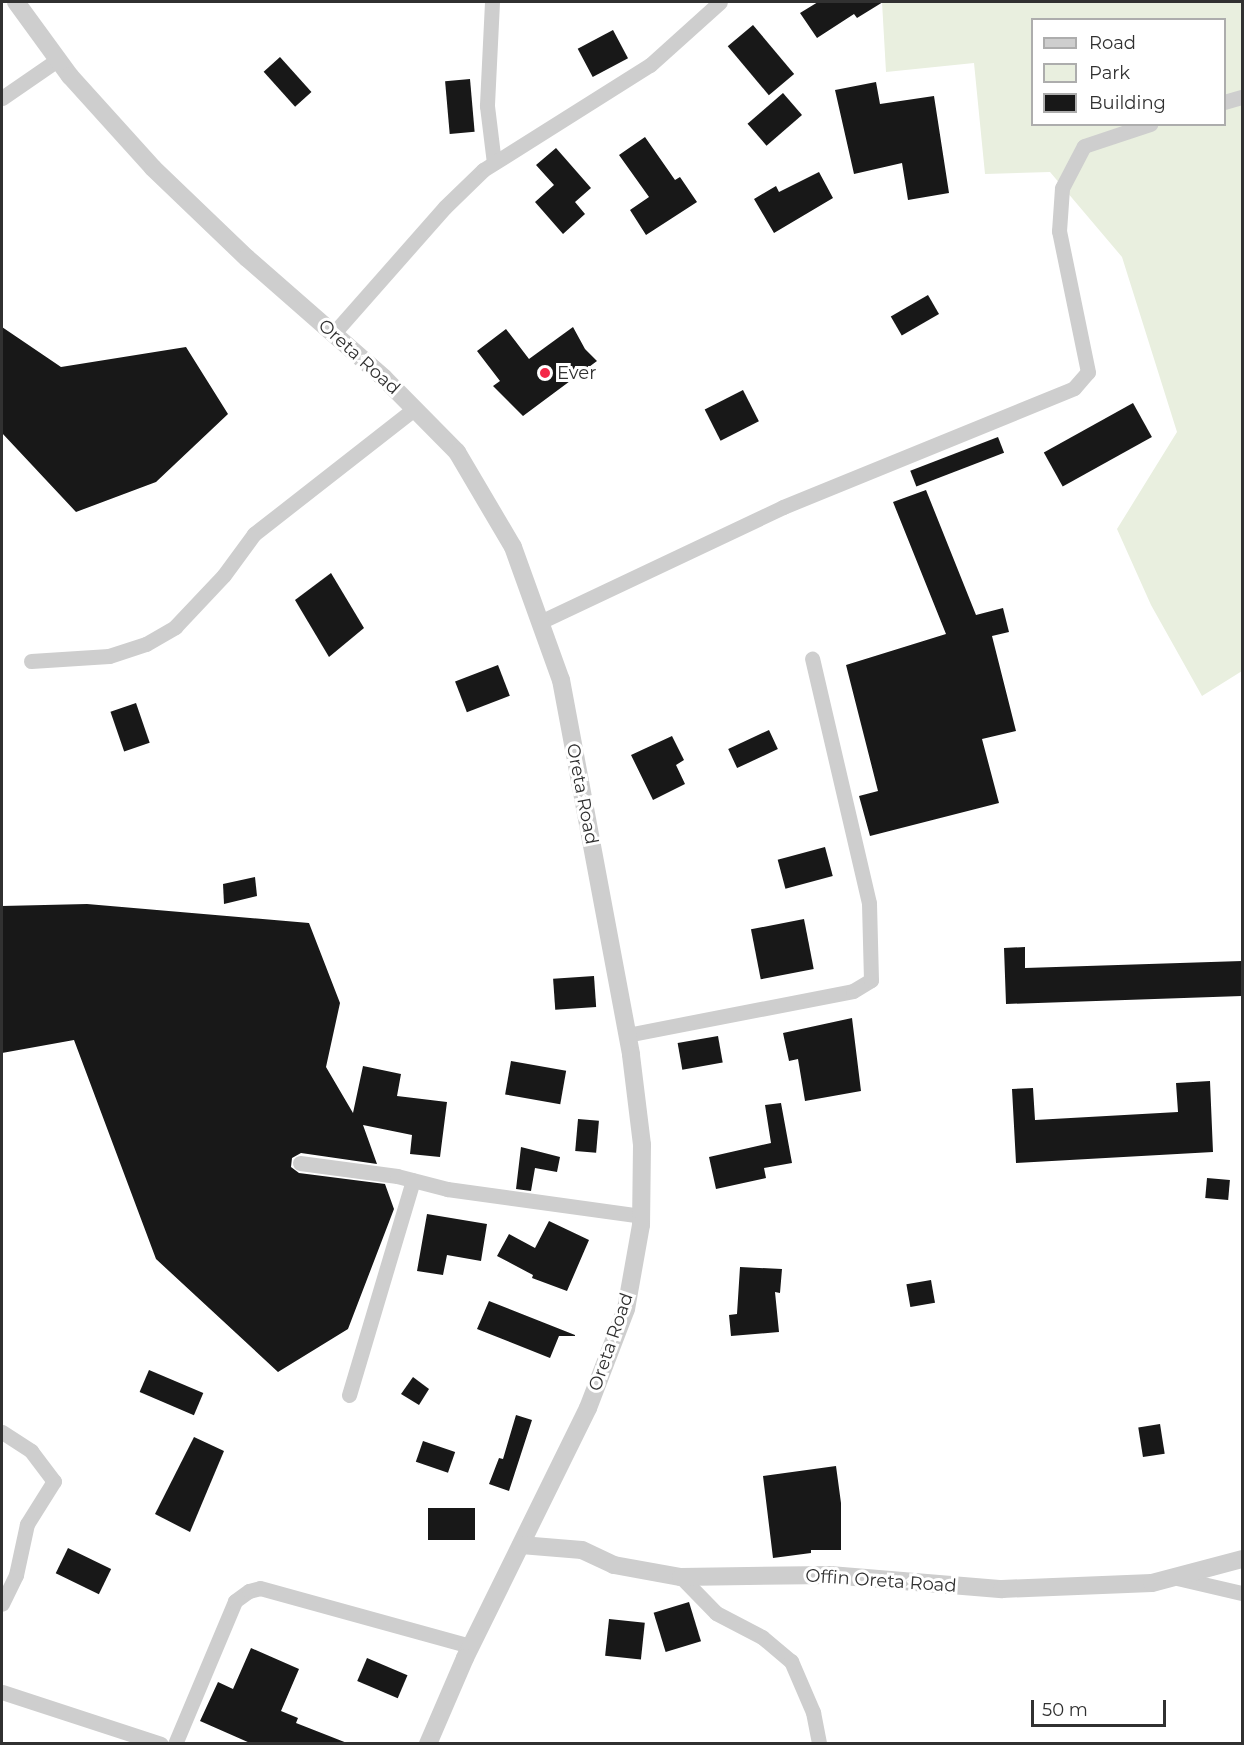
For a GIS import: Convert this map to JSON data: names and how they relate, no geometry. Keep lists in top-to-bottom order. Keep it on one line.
{"streets":{"street":["Oreta Road","Offin Oreta Road"]},"crossings":[["Oreta Road","Offin Oreta Road"]],"places":["Ever"],"legend":["Road","Park","Building"],"scale_bar":"50 m"}
